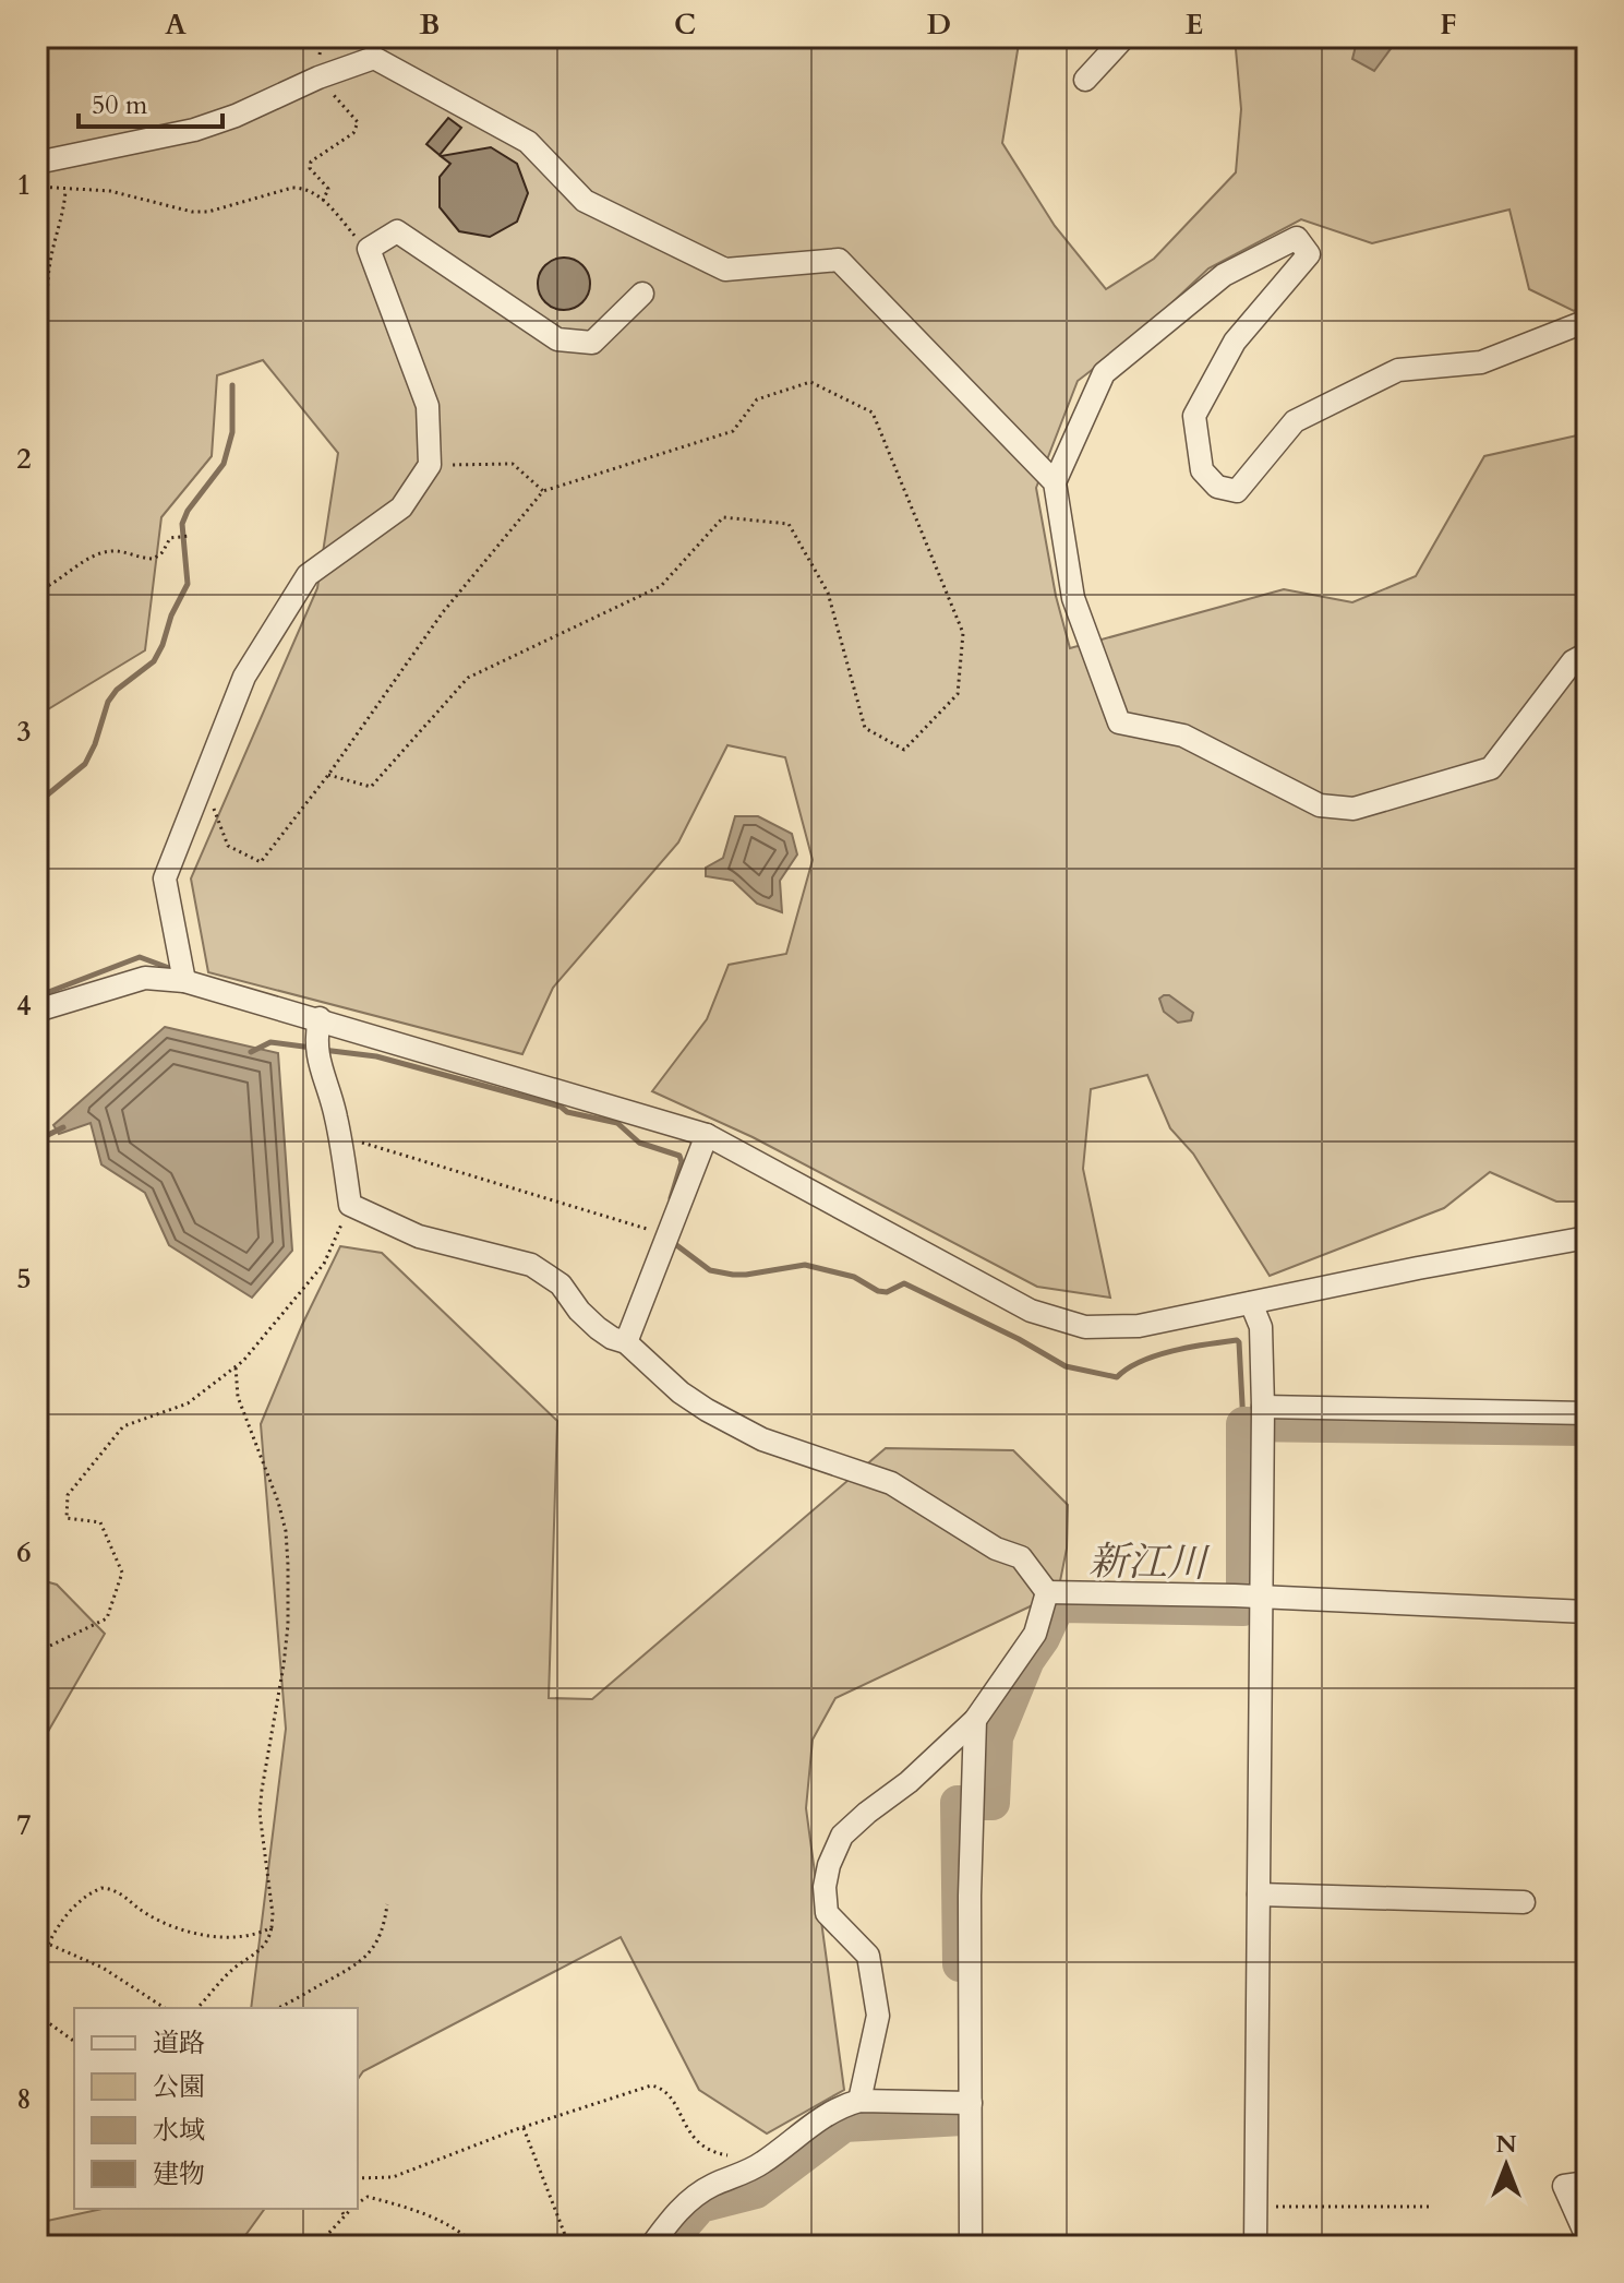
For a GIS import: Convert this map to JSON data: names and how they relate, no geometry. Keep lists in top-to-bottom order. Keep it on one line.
{"water":["新江川"],"legend":["道路","公園","水域","建物"],"scale_bar":"50 m","north":"top","grid":{"columns":["A","B","C","D","E","F"],"rows":["1","2","3","4","5","6","7","8"]}}
